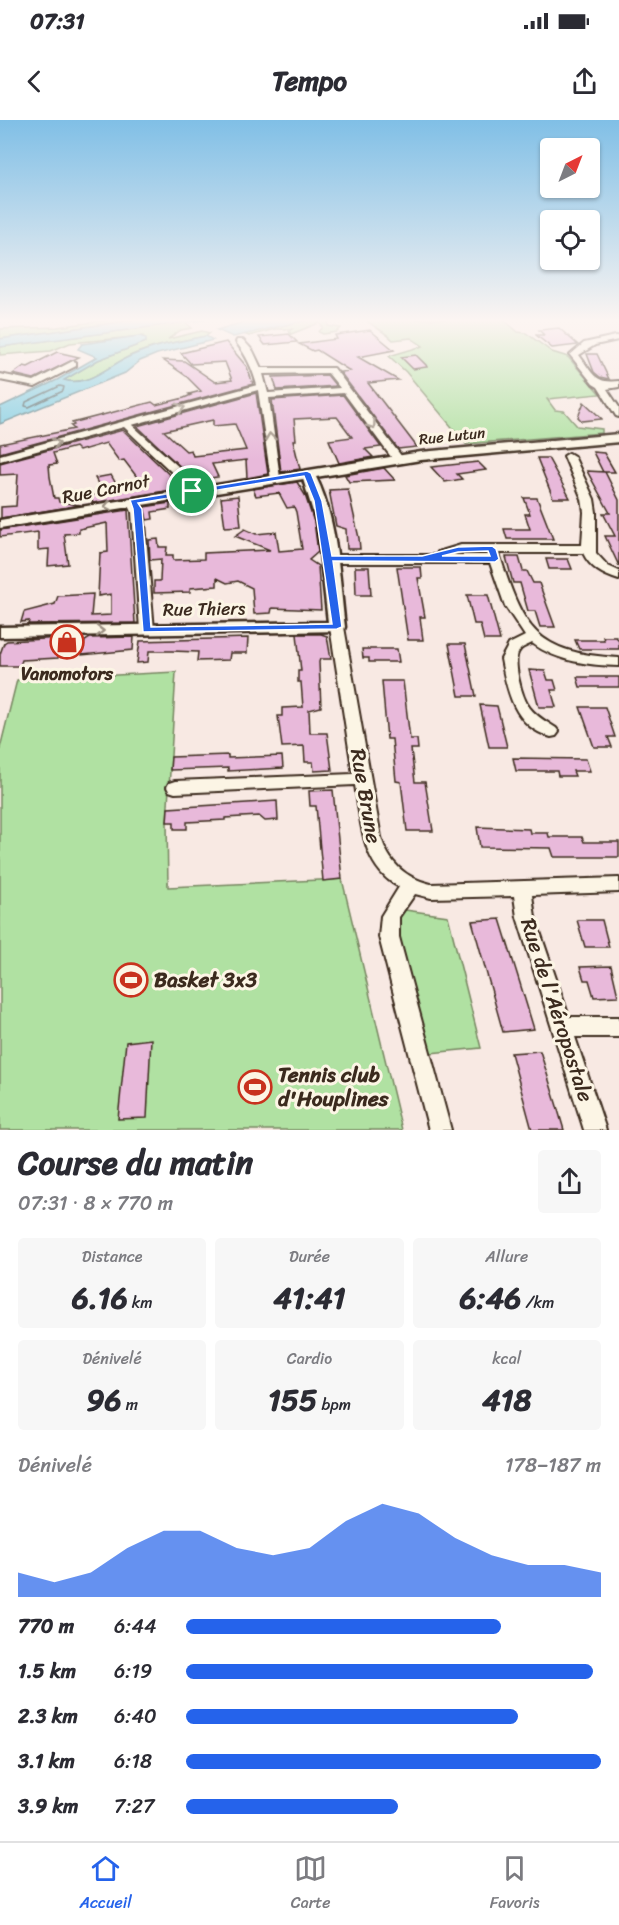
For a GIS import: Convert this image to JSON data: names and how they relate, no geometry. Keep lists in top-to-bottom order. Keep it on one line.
{"streets":{"main road":["Rue Lutun","Rue Carnot","Rue Thiers","Rue Brune"],"street":["Rue de l'Aéropostale"]},"crossings":[["Rue Lutun","Rue Carnot"],["Rue Lutun","Rue Brune"],["Rue Thiers","Rue Brune"]],"one_way":["Rue Carnot","Rue Thiers"],"places":{"shop":["Vanomotors"],"sports":["Basket 3x3","Tennis club d'Houplines"]},"north":"top right","page":{"status":"07:31","header":"Tempo","heading":["Course du matin","07:31 · 8 × 770 m"],"stats":[["Distance","6.16 km"],["Durée","41:41"],["Allure","6:46 /km"],["Dénivelé","96 m"],["Cardio","155 bpm"],["kcal","418"]],"chart":["Dénivelé","178–187 m"],"list":[{"name":"770 m","note":"6:44"},{"name":"1.5 km","note":"6:19"},{"name":"2.3 km","note":"6:40"},{"name":"3.1 km","note":"6:18"},{"name":"3.9 km","note":"7:27"}],"tabs":["Accueil","Carte","Favoris"]}}
